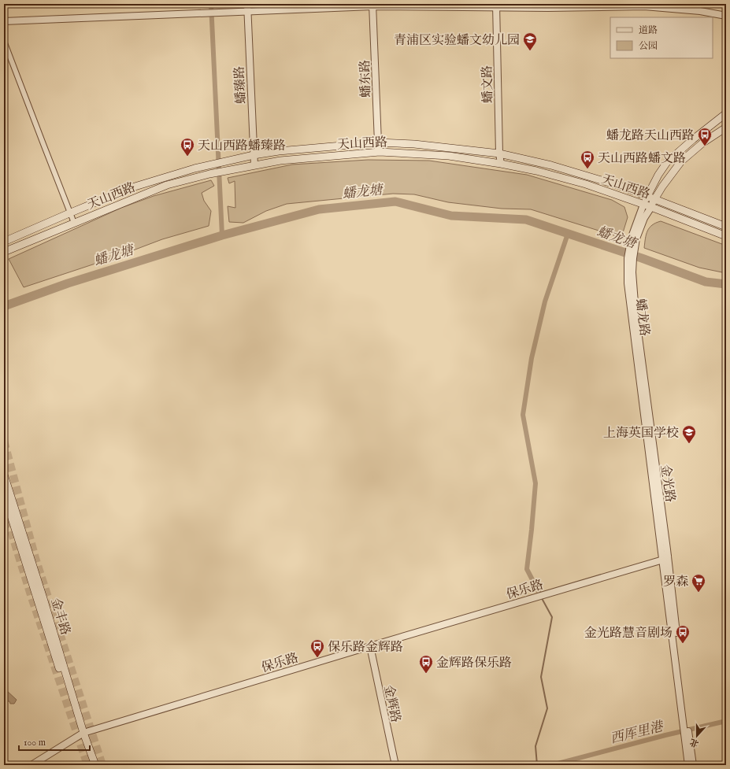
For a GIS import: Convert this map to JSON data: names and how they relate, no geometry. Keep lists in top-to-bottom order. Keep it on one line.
{"streets":{"main road":["天山西路","蟠龙路","金丰路"],"street":["蟠东路","蟠文路","蟠臻路","保乐路","金辉路"]},"crossings":[["蟠东路","天山西路"],["蟠文路","天山西路"],["蟠臻路","天山西路"],["天山西路","蟠龙路"],["蟠龙路","保乐路"],["保乐路","金丰路"],["保乐路","金辉路"]],"water":["蟠龙塘","西厍里港"],"places":{"school or university":["青浦区实验蟠文幼儿园","上海英国学校"],"bus stop":["蟠龙路天山西路","天山西路蟠臻路","天山西路蟠文路","金光路慧音剧场","保乐路金辉路","金辉路保乐路"],"supermarket":["罗森"]},"legend":["道路","公园"],"scale_bar":"100 m","north":"bottom"}
